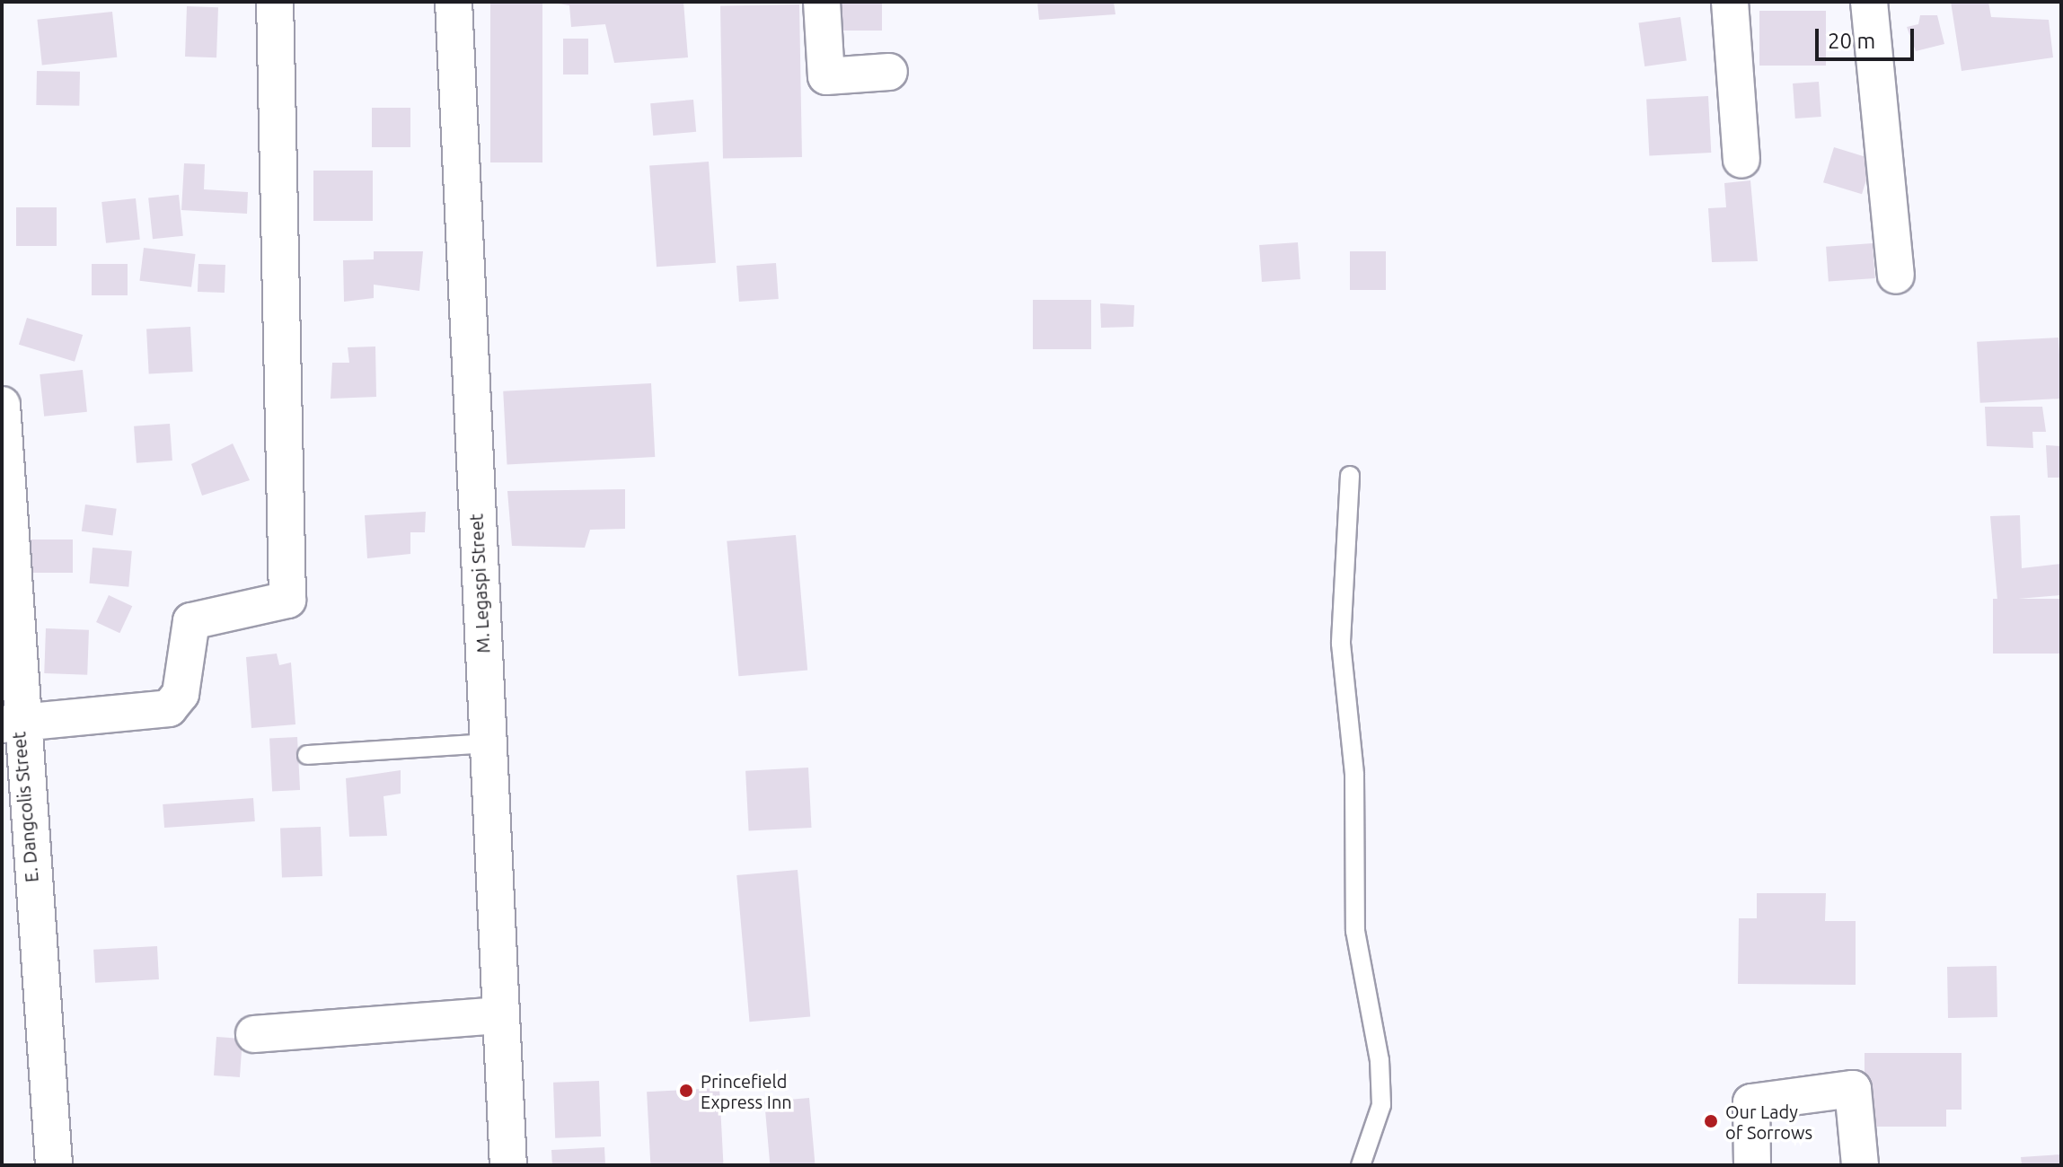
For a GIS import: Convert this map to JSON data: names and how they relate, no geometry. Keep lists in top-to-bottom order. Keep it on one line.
{"streets":{"street":["M. Legaspi Street","E. Dangcolis Street"]},"places":["Princefield Express Inn","Our Lady of Sorrows"],"scale_bar":"20 m"}
